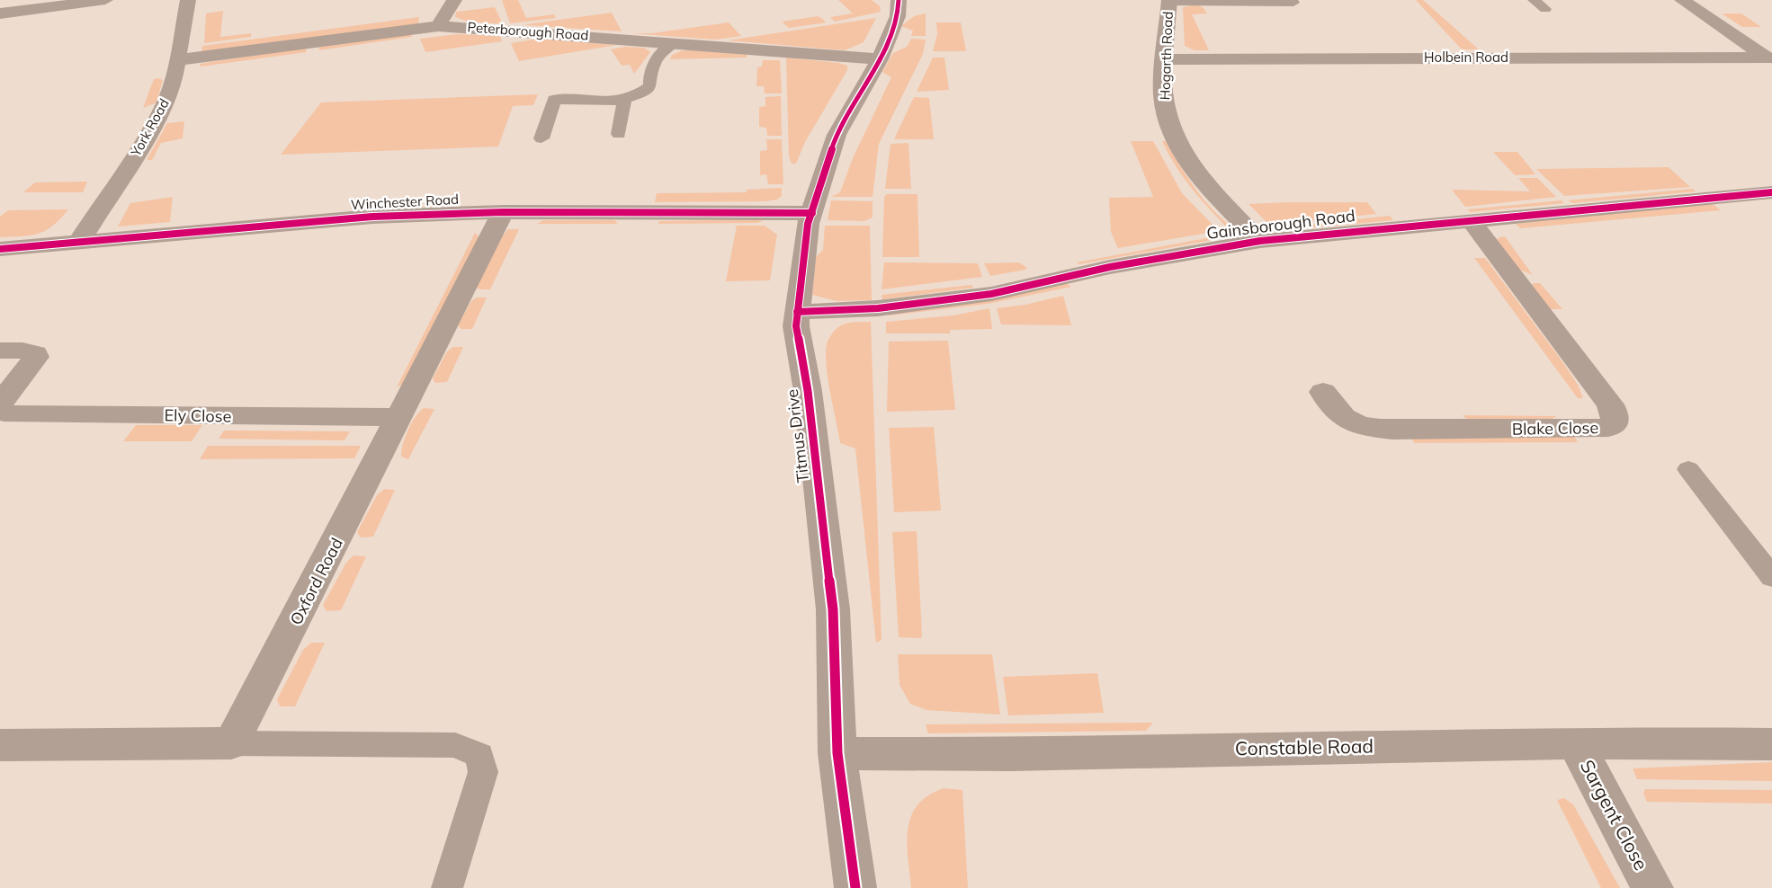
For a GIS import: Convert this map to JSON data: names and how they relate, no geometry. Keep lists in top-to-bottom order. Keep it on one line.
{"streets":{"street":["Peterborough Road","Hogarth Road","Holbein Road","York Road","Winchester Road","Gainsborough Road","Ely Close","Blake Close","Titmus Drive","Oxford Road","Constable Road","Sargent Close"]},"crossings":[["Peterborough Road","York Road"],["Peterborough Road","Titmus Drive"],["Hogarth Road","Holbein Road"],["Hogarth Road","Gainsborough Road"],["York Road","Winchester Road"],["Winchester Road","Titmus Drive"],["Winchester Road","Oxford Road"],["Gainsborough Road","Blake Close"],["Gainsborough Road","Titmus Drive"],["Ely Close","Oxford Road"],["Titmus Drive","Constable Road"],["Constable Road","Sargent Close"]]}
